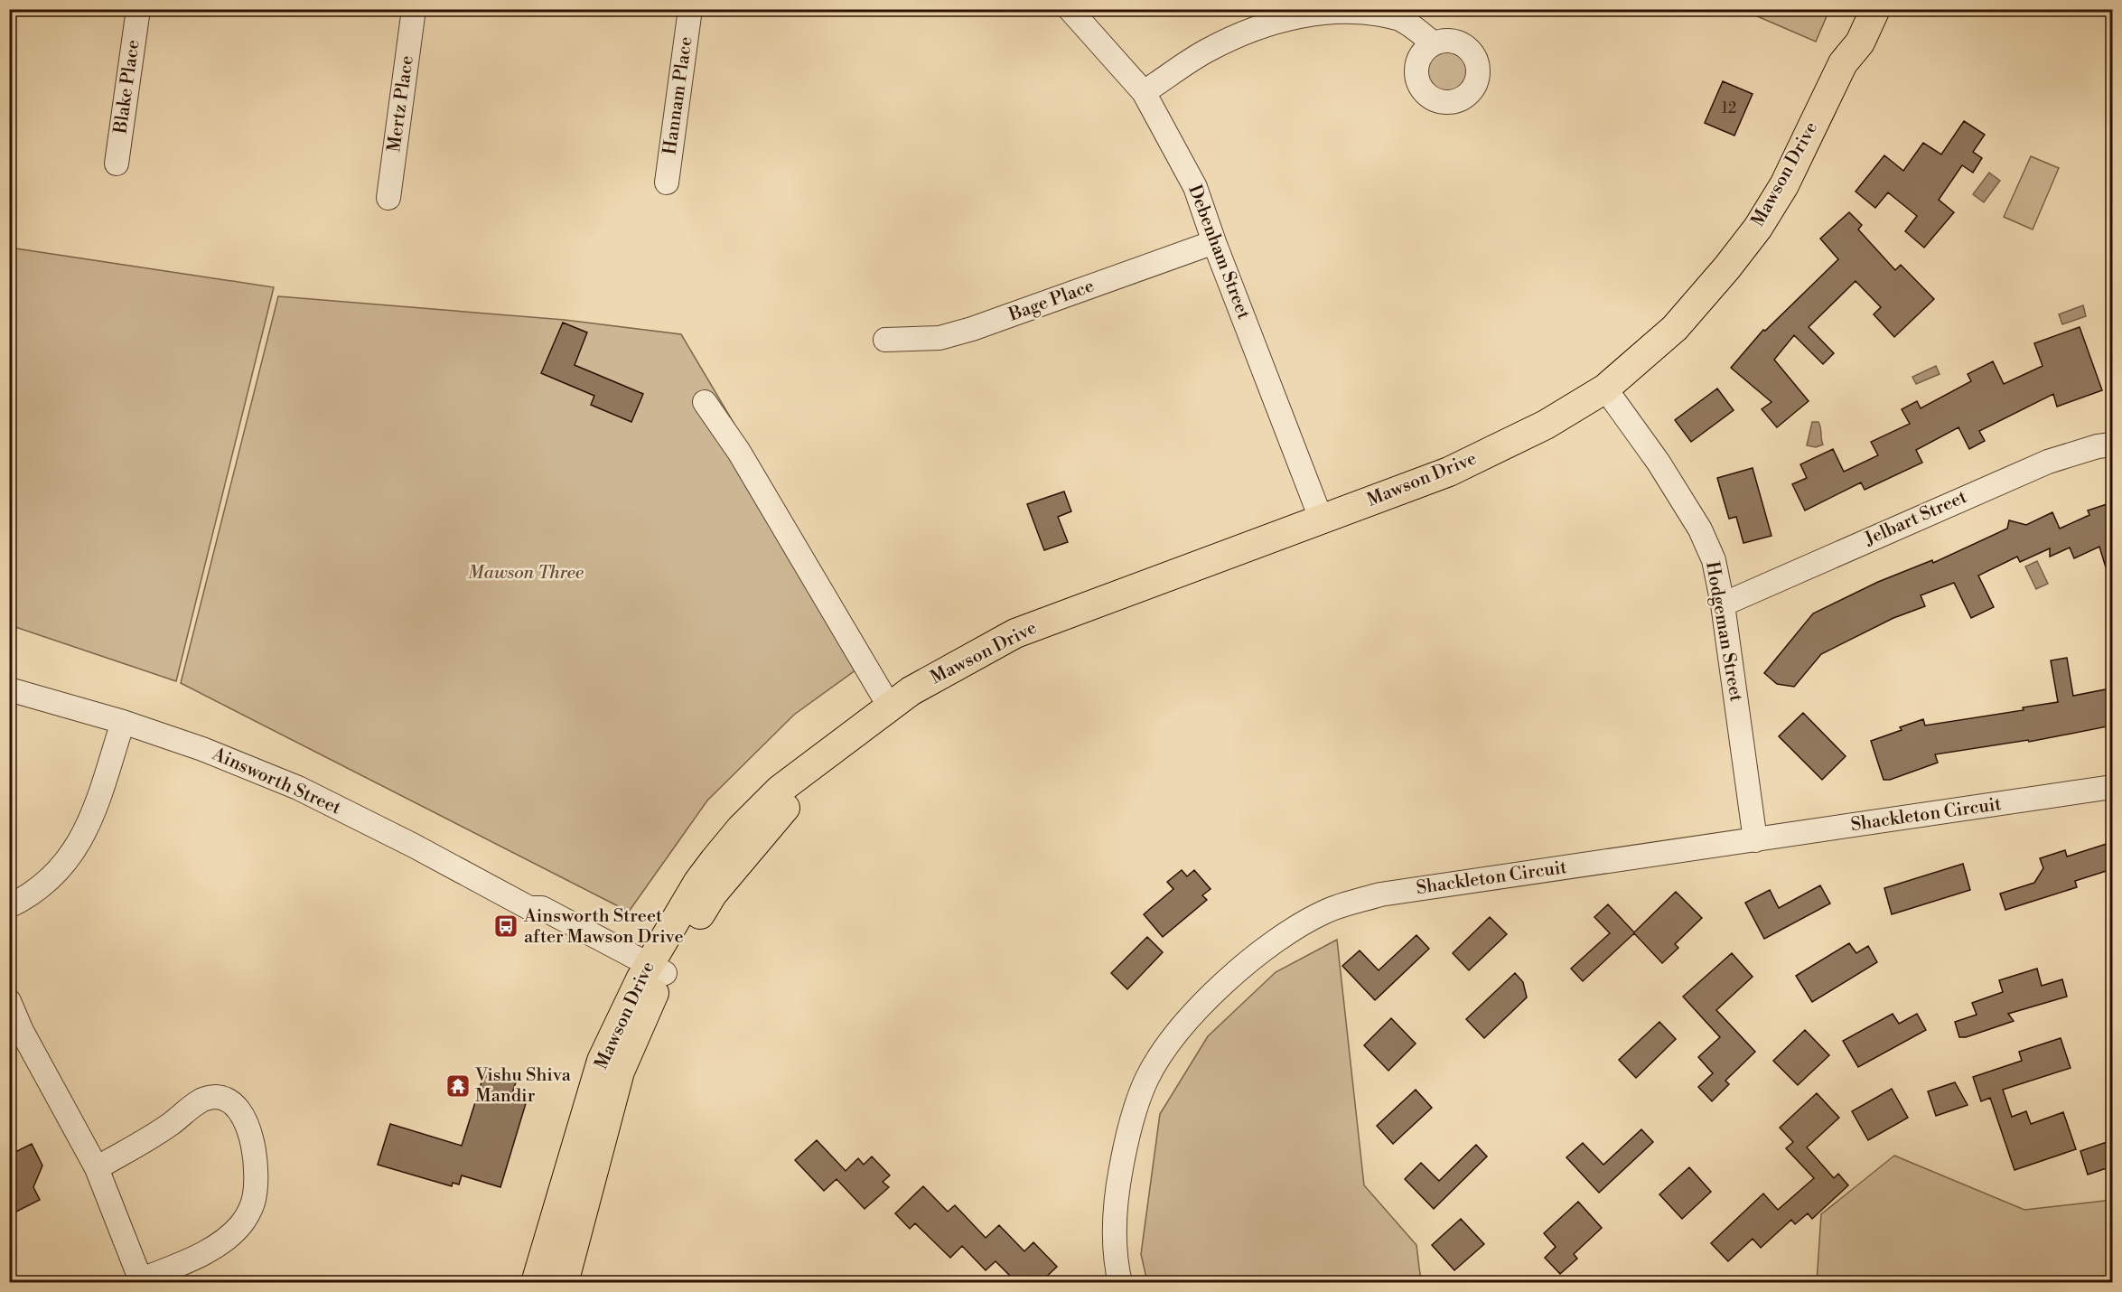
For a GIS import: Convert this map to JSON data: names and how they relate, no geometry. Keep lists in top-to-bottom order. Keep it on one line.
{"streets":{"main road":["Mawson Drive"],"street":["Blake Place","Hannam Place","Mertz Place","Debenham Street","Bage Place","Jelbart Street","Hodgeman Street","Ainsworth Street","Shackleton Circuit"]},"crossings":[["Mawson Drive","Debenham Street"],["Mawson Drive","Hodgeman Street"],["Mawson Drive","Ainsworth Street"],["Debenham Street","Bage Place"],["Jelbart Street","Hodgeman Street"],["Hodgeman Street","Shackleton Circuit"]],"parks":["Mawson Three"],"places":{"bus stop":["Ainsworth Street after Mawson Drive"],"temple":["Vishu Shiva Mandir"]},"house_numbers":["12"]}
